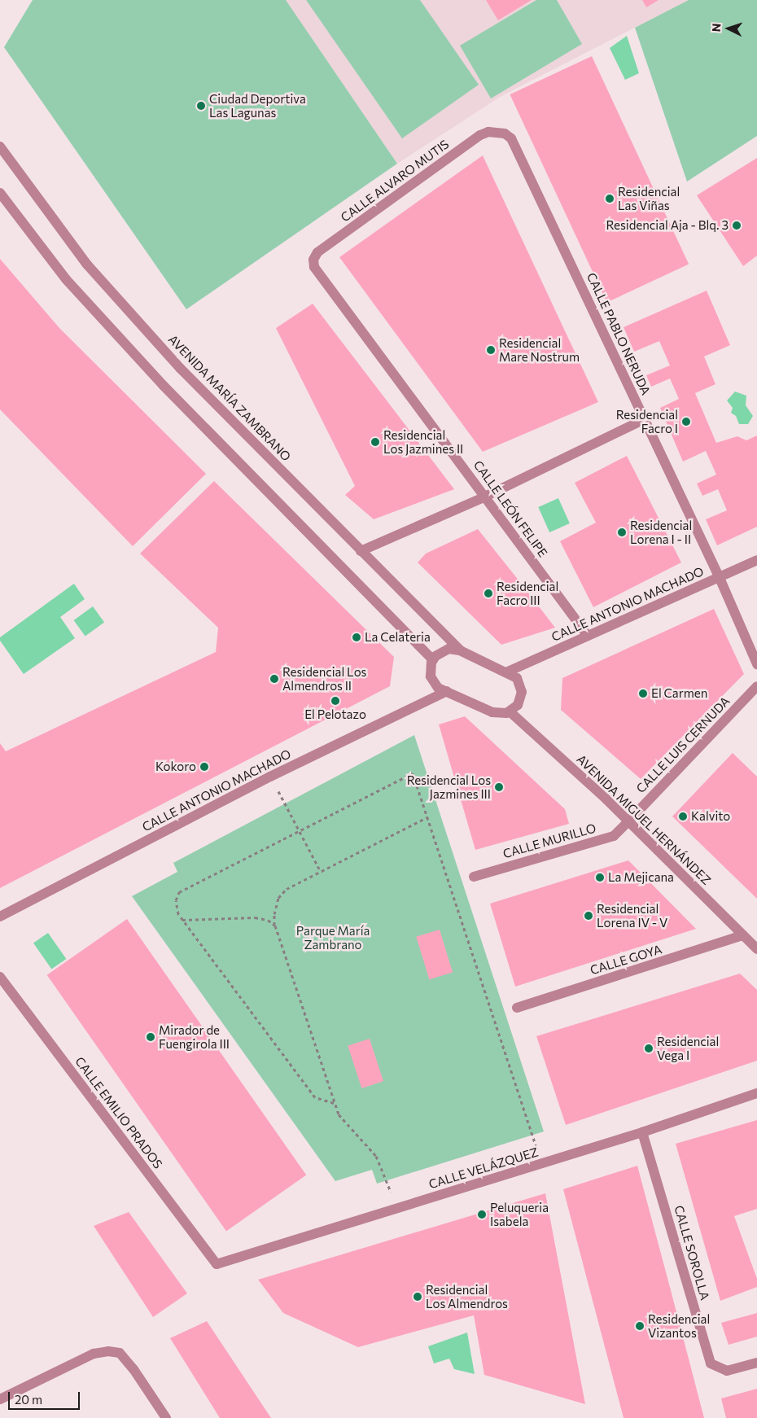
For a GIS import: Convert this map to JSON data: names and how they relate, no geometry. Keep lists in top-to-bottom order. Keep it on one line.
{"streets":{"street":["CALLE ALVARO MUTIS","CALLE PABLO NERUDA","AVENIDA MARÍA ZAMBRANO","CALLE LEÓN FELIPE","CALLE ANTONIO MACHADO","CALLE LUIS CERNUDA","AVENIDA MIGUEL HERNÁNDEZ","CALLE MURILLO","CALLE GOYA","CALLE EMILIO PRADOS","CALLE VELÁZQUEZ","CALLE SOROLLA"]},"crossings":[["CALLE ALVARO MUTIS","CALLE PABLO NERUDA"],["CALLE ALVARO MUTIS","CALLE LEÓN FELIPE"],["CALLE PABLO NERUDA","CALLE ANTONIO MACHADO"],["CALLE LEÓN FELIPE","CALLE ANTONIO MACHADO"],["CALLE LUIS CERNUDA","AVENIDA MIGUEL HERNÁNDEZ"],["CALLE LUIS CERNUDA","CALLE MURILLO"],["AVENIDA MIGUEL HERNÁNDEZ","CALLE MURILLO"],["AVENIDA MIGUEL HERNÁNDEZ","CALLE GOYA"],["CALLE EMILIO PRADOS","CALLE VELÁZQUEZ"],["CALLE VELÁZQUEZ","CALLE SOROLLA"]],"parks":["Parque María Zambrano"],"places":["Ciudad Deportiva Las Lagunas","Residencial Las Viñas","Residencial Aja - Blq. 3","Residencial Mare Nostrum","Residencial Facro I","Residencial Los Jazmines II","Residencial Lorena I - II","Residencial Facro III","La Celateria","Residencial Los Almendros II","El Carmen","El Pelotazo","Kokoro","Residencial Los Jazmines III","Kalvito","La Mejicana","Residencial Lorena IV - V","Mirador de Fuengirola III","Residencial Vega I","Peluqueria Isabela","Residencial Los Almendros","Residencial Vizantos"],"scale_bar":"20 m","north":"left"}
